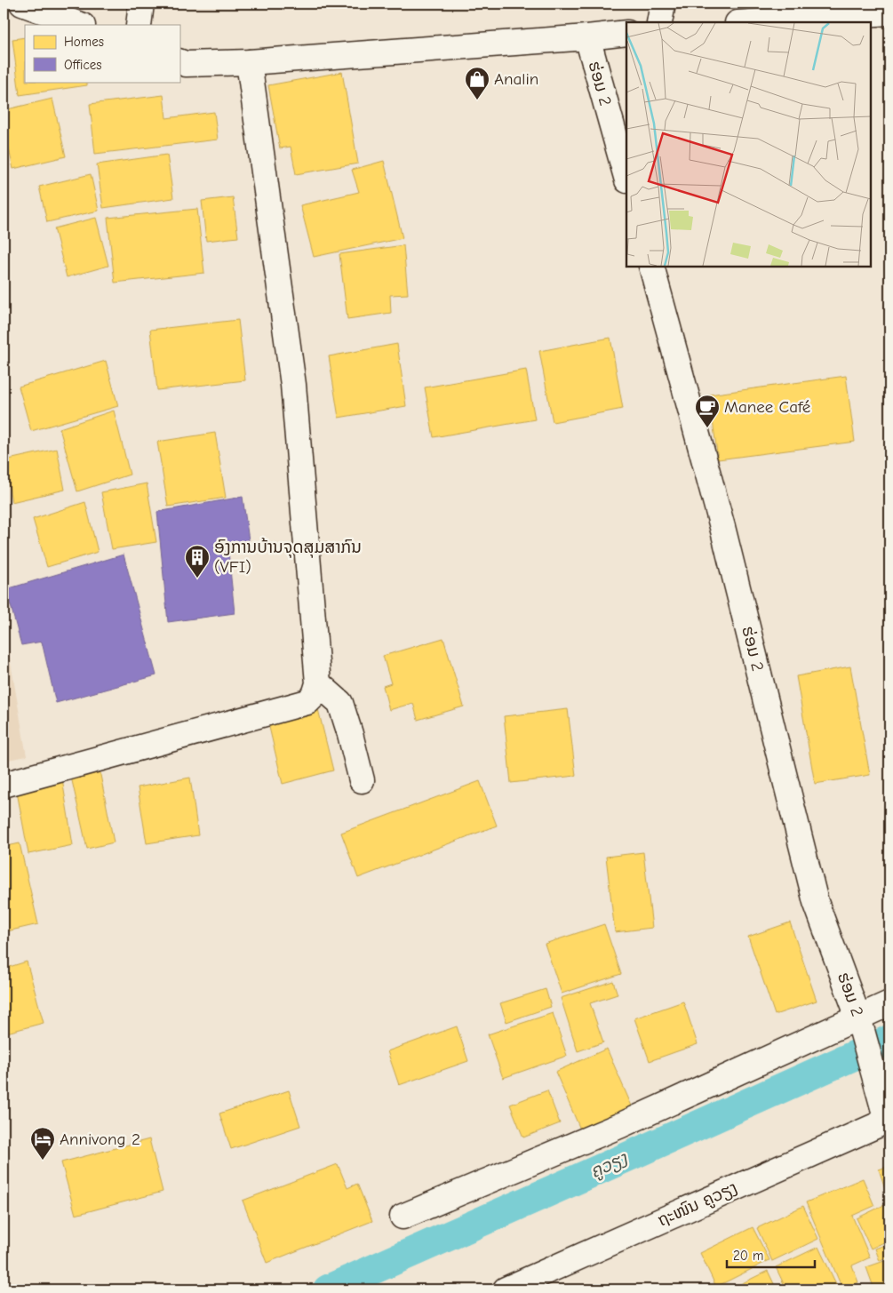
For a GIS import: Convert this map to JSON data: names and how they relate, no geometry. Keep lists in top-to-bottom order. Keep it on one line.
{"streets":{"street":["ຮ່ອມ 2","ຖະໜົນ ຄູວຽງ"]},"crossings":[["ຮ່ອມ 2","ຖະໜົນ ຄູວຽງ"]],"water":["ຄູວຽງ"],"places":{"shop":["Analin"],"cafe":["Manee Café"],"building":["ອົງການບ້ານຈຸດສຸມສາກົນ (VFI)"],"hotel":["Annivong 2"]},"legend":["Homes","Offices"],"scale_bar":"20 m"}
